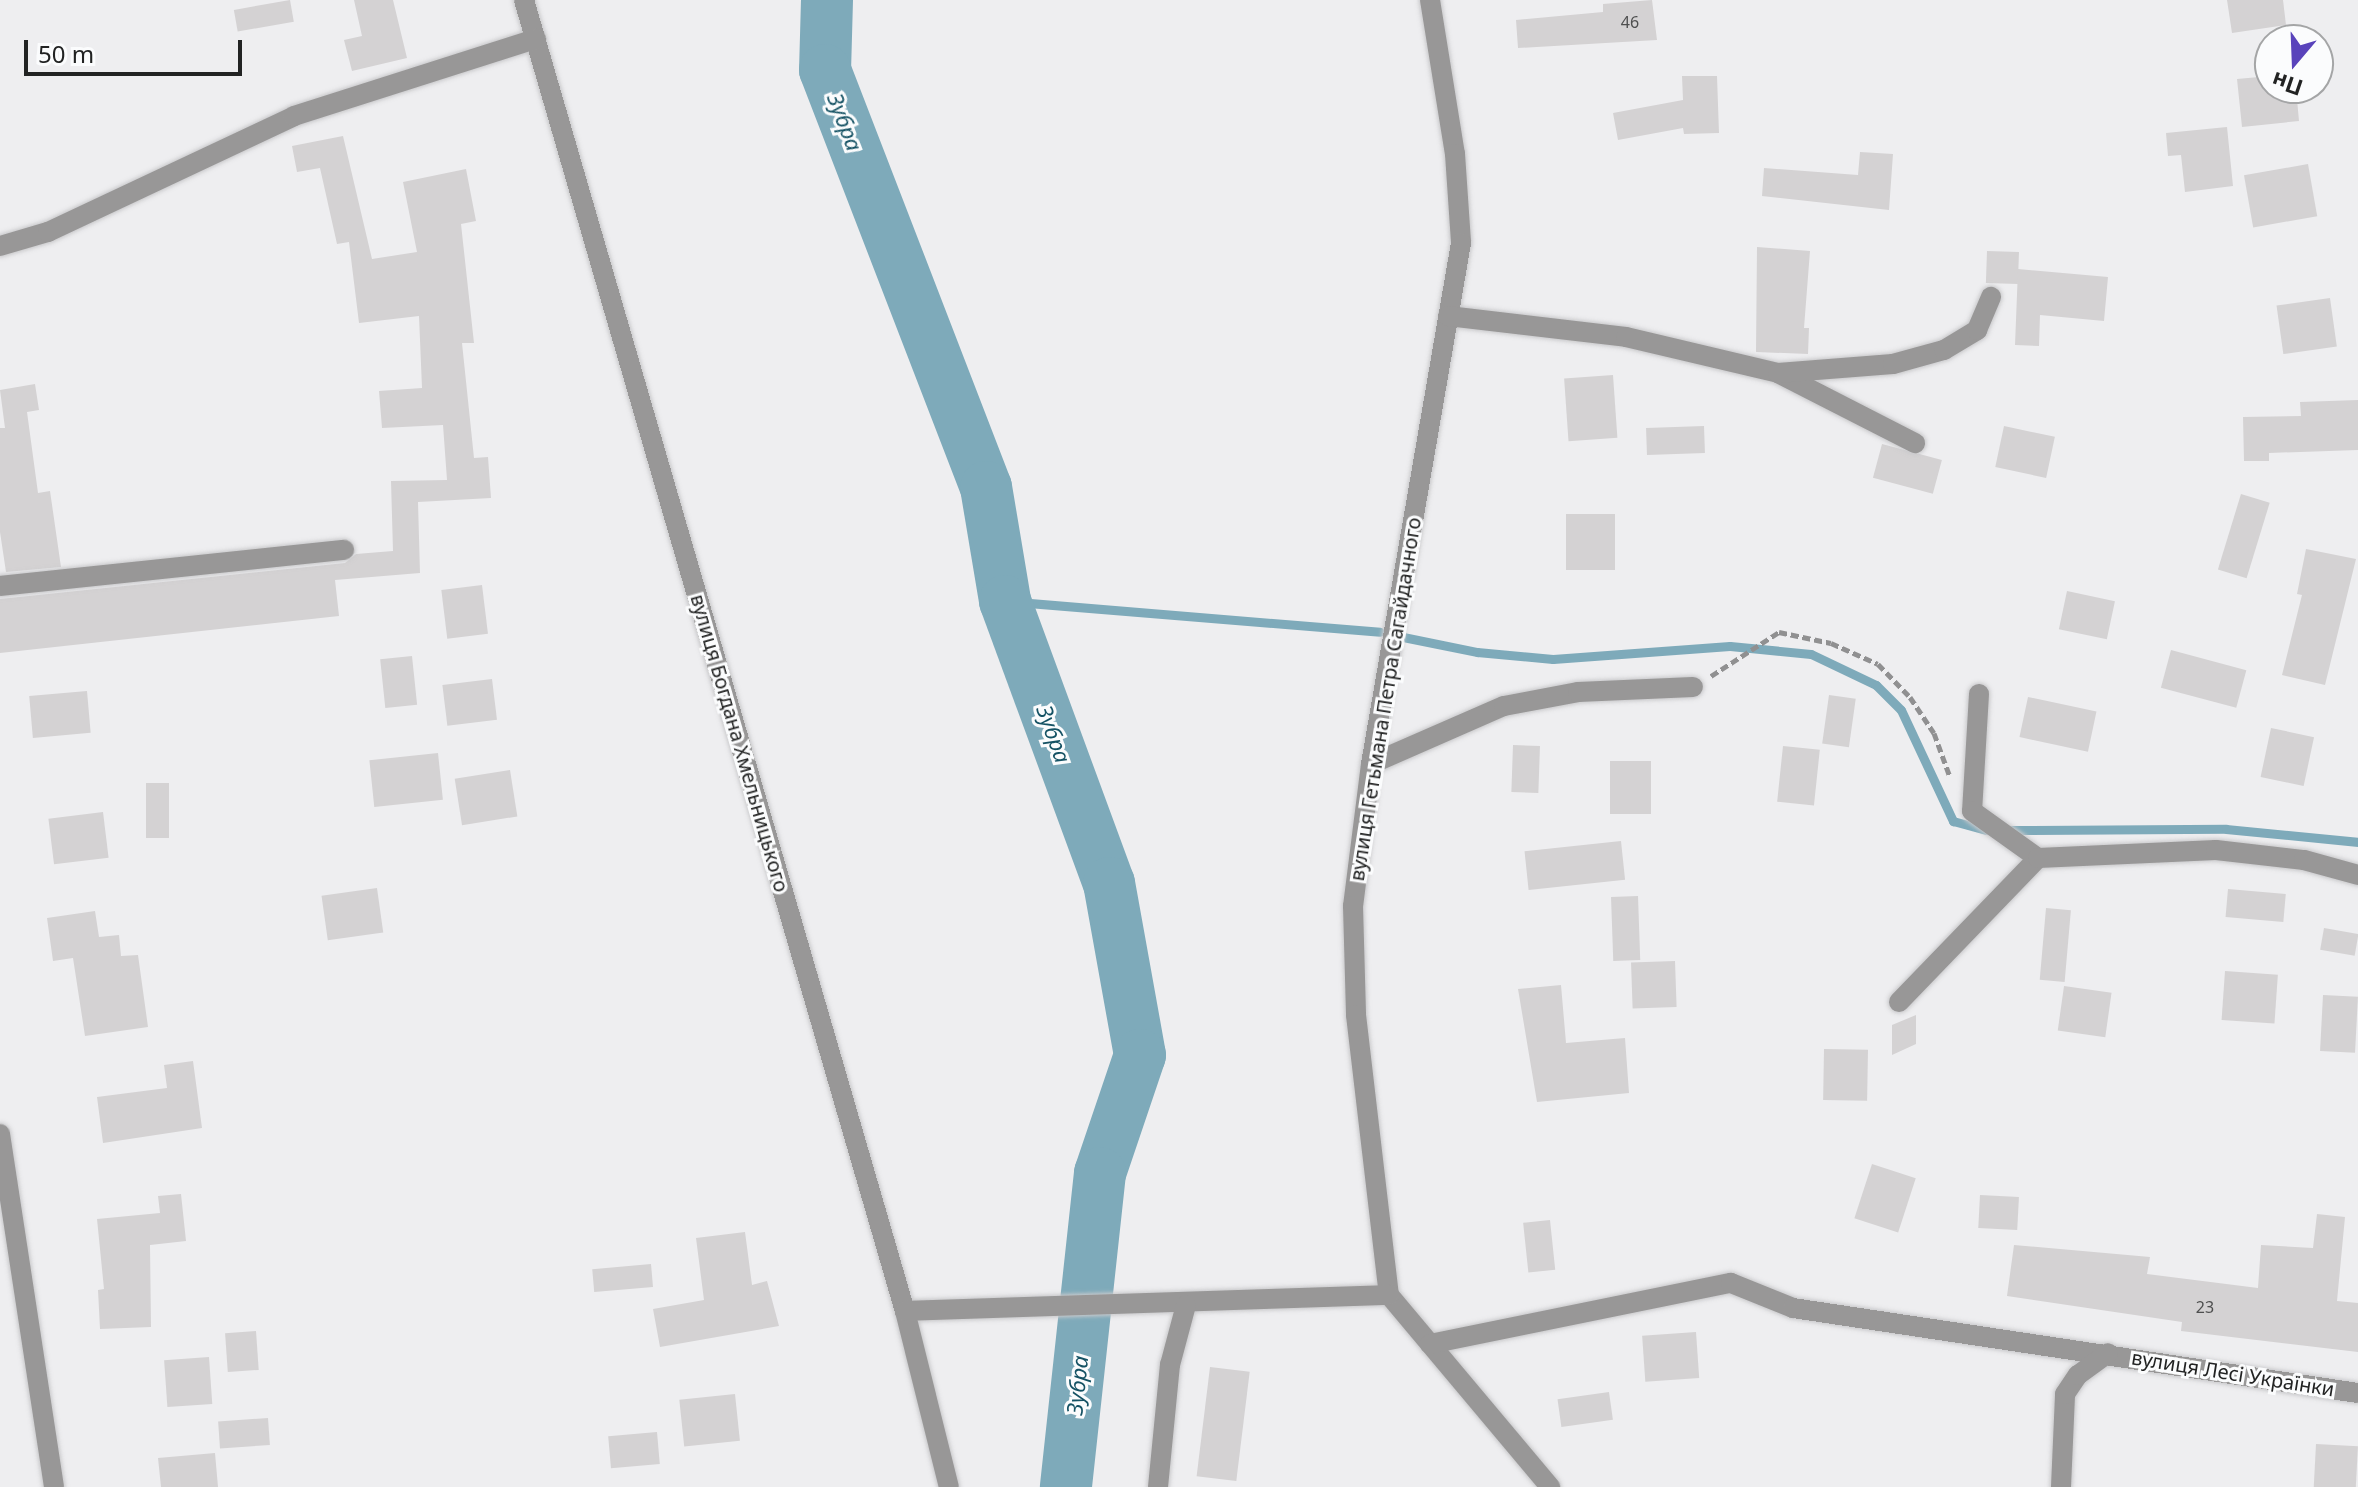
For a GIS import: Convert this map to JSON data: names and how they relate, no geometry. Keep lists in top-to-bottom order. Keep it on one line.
{"streets":{"street":["вулиця Гетьмана Петра Сагайдачного","вулиця Богдана Хмельницького","вулиця Лесі Українки"]},"water":["Зубра"],"house_numbers":["46","23"],"scale_bar":"50 m","north":"bottom"}
